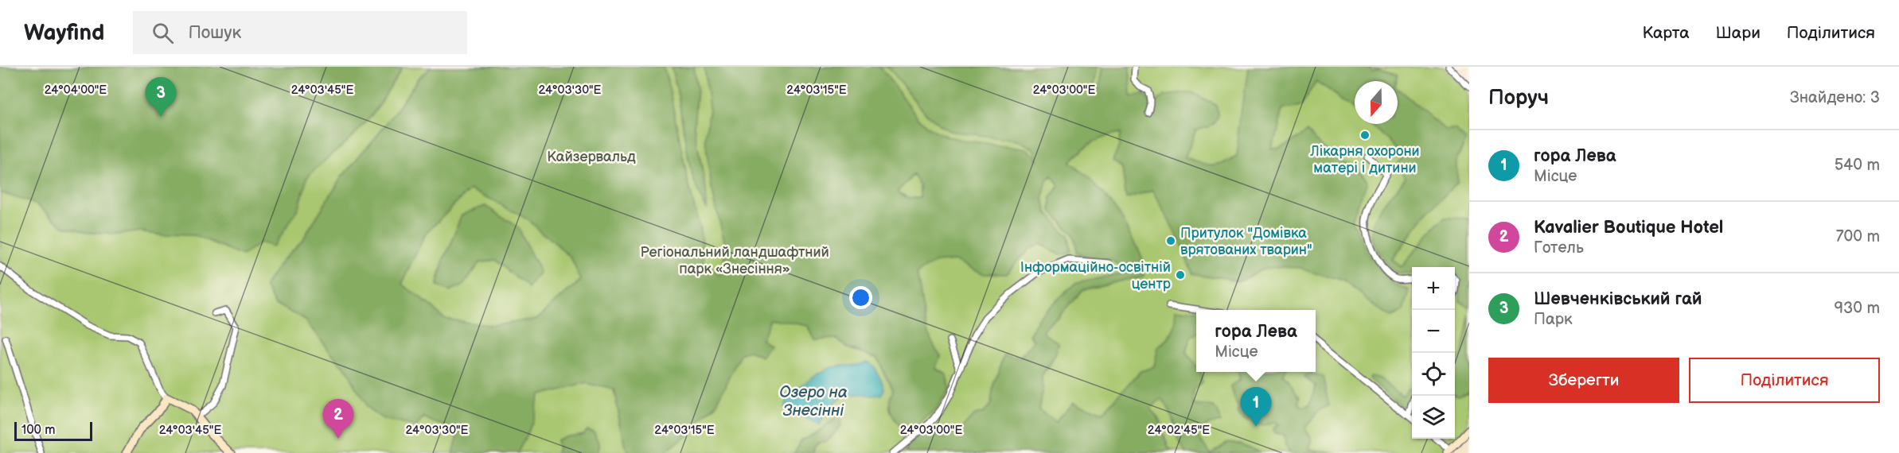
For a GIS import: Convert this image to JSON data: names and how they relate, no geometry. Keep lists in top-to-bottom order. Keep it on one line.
{"water":["Озеро на Знесінні"],"parks":["Кайзервальд","Регіональний ландшафтний парк «Знесіння»"],"places":["Лікарня охорони матері і дитини","Притулок \"Домівка врятованих тварин\"","Інформаційно-освітній центр"],"scale_bar":"100 m","north":"bottom","page":{"header":"Wayfind","search":"Пошук","nav":["Карта","Шари","Поділитися"],"heading":["Поруч","Знайдено: 3"],"pins":["3","1","2"],"list":[{"mark":"1","name":"гора Лева","note":"Місце","value":"540 m"},{"mark":"2","name":"Kavalier Boutique Hotel","note":"Готель","value":"700 m"},{"mark":"3","name":"Шевченківський гай","note":"Парк","value":"930 m"}],"map_buttons":["+","−"],"popup":["гора Лева","Місце"],"buttons":["Зберегти","Поділитися"],"scale":"100 m"},"coordinates":["24°04'00\"E","24°03'45\"E","24°03'30\"E","24°03'15\"E","24°03'00\"E","24°02'45\"E"]}
